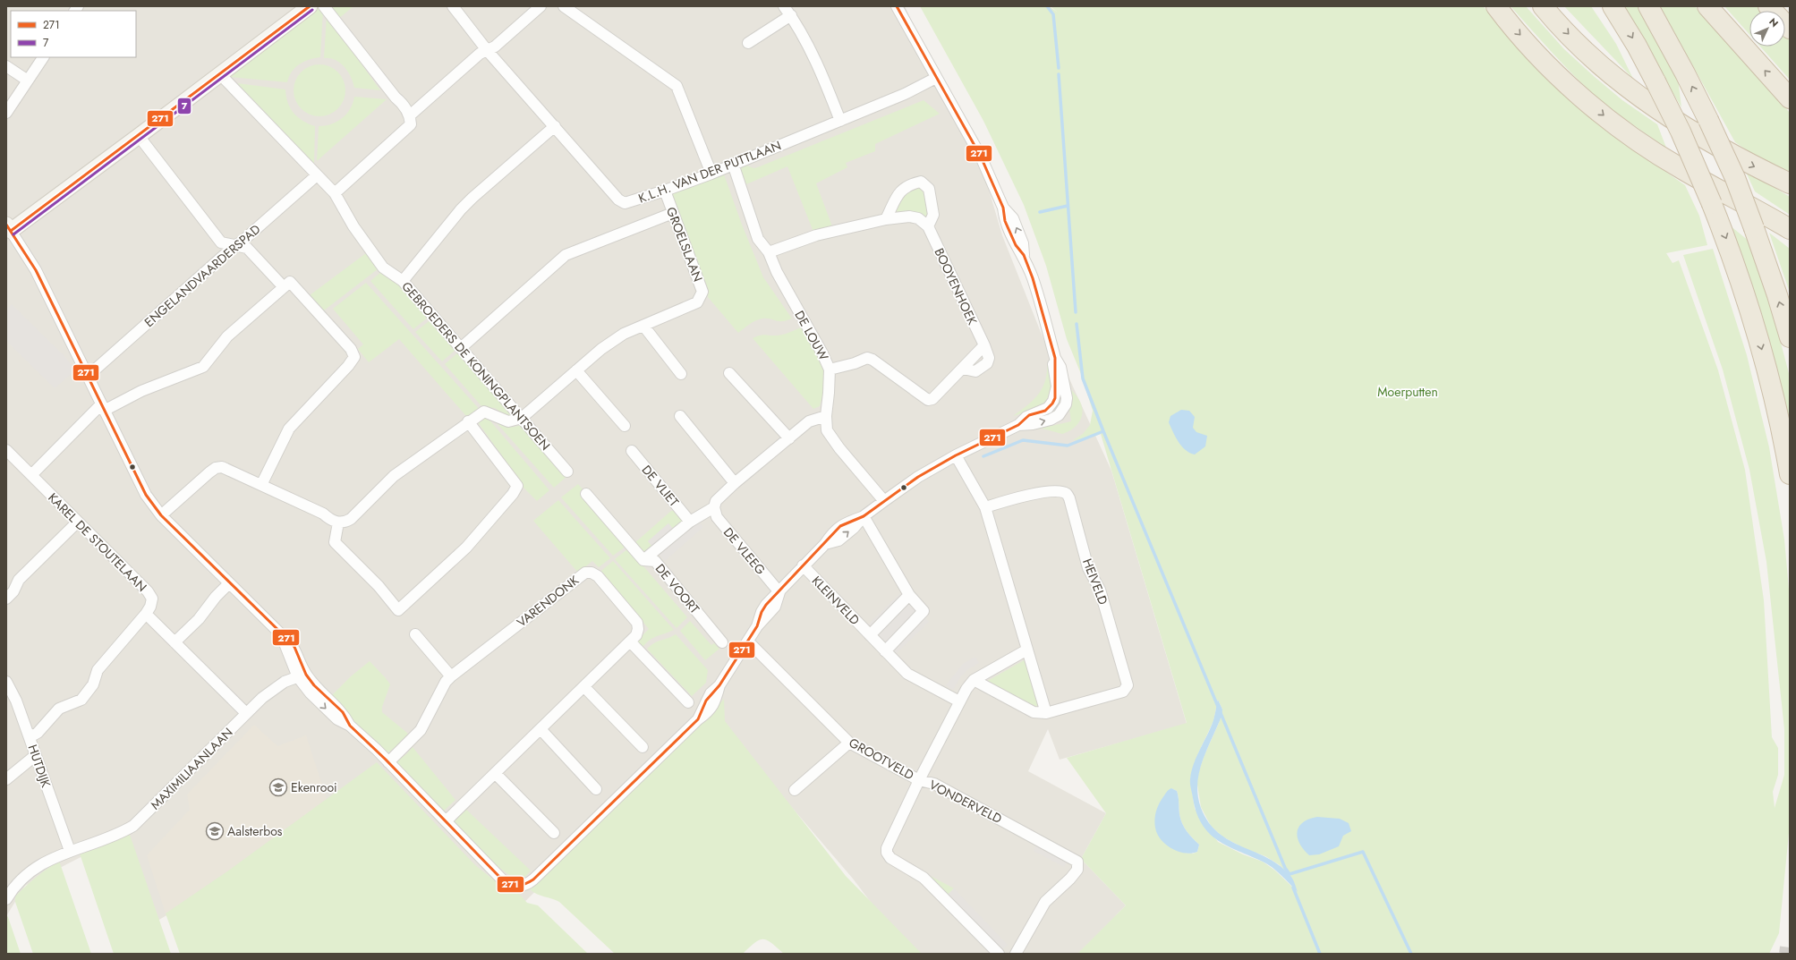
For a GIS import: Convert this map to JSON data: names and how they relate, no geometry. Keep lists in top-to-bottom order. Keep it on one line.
{"streets":{"street":["K.L.H. VAN DER PUTTLAAN","GROELSLAAN","ENGELANDVAARDERSPAD","BOOYENHOEK","DE LOUW","GEBROEDERS DE KONINGPLANTSOEN","DE VLIET","KAREL DE STOUTELAAN","DE VLEEG","HEIVELD","DE VOORT","KLEINVELD","VARENDONK","GROOTVELD","HUTDIJK","MAXIMILIAANLAAN","VONDERVELD"]},"crossings":[["K.L.H. VAN DER PUTTLAAN","GROELSLAAN"],["K.L.H. VAN DER PUTTLAAN","DE LOUW"],["GROELSLAAN","GEBROEDERS DE KONINGPLANTSOEN"],["ENGELANDVAARDERSPAD","GEBROEDERS DE KONINGPLANTSOEN"],["BOOYENHOEK","DE LOUW"],["KLEINVELD","GROOTVELD"],["GROOTVELD","VONDERVELD"],["HUTDIJK","MAXIMILIAANLAAN"]],"parks":["Moerputten"],"places":{"school or university":["Ekenrooi","Aalsterbos"]},"lines":["transit line 271","transit line 7"],"legend":["271","7"],"north":"top right"}
